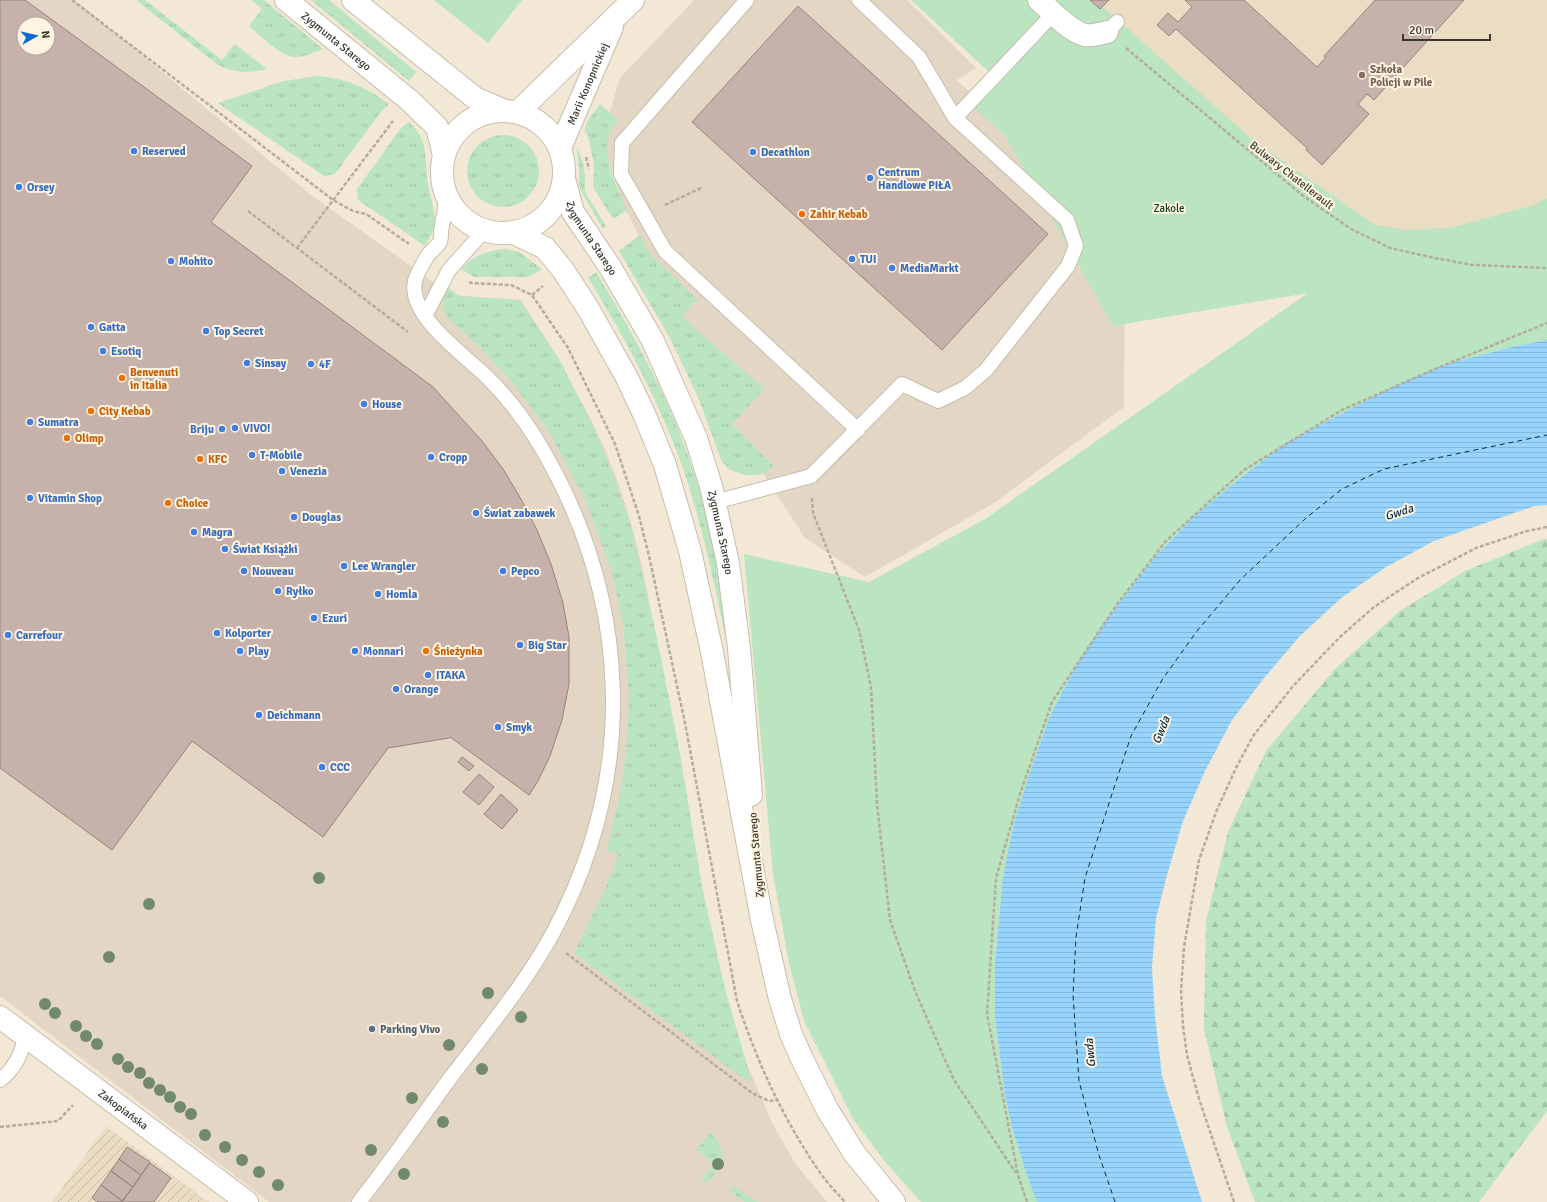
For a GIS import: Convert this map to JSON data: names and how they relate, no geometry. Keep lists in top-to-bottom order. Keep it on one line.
{"streets":{"street":["Zygmunta Starego","Marii Konopnickiej","Zakopiańska"],"path":["Bulwary Chatellerault"]},"crossings":[["Zygmunta Starego","Marii Konopnickiej"]],"water":["Gwda"],"parks":["Zakole"],"places":["Szkoła Policji w Pile","Reserved","Decathlon","Centrum Handlowe PIŁA","Orsey","Zahir Kebab","TUI","Mohito","MediaMarkt","Gatta","Top Secret","Esotiq","Sinsay","4F","Benvenuti in Italia","House","City Kebab","Sumatra","VIVO!","Briju","Olimp","T-Mobile","Cropp","KFC","Venezia","Vitamin Shop","Choice","Świat zabawek","Douglas","Magra","Świat Książki","Lee Wrangler","Nouveau","Pepco","Ryłko","Homla","Ezuri","Kolporter","Carrefour","Big Star","Play","Monnari","Śnieżynka","ITAKA","Orange","Deichmann","Smyk","CCC","Parking Vivo"],"scale_bar":"20 m","north":"right"}
